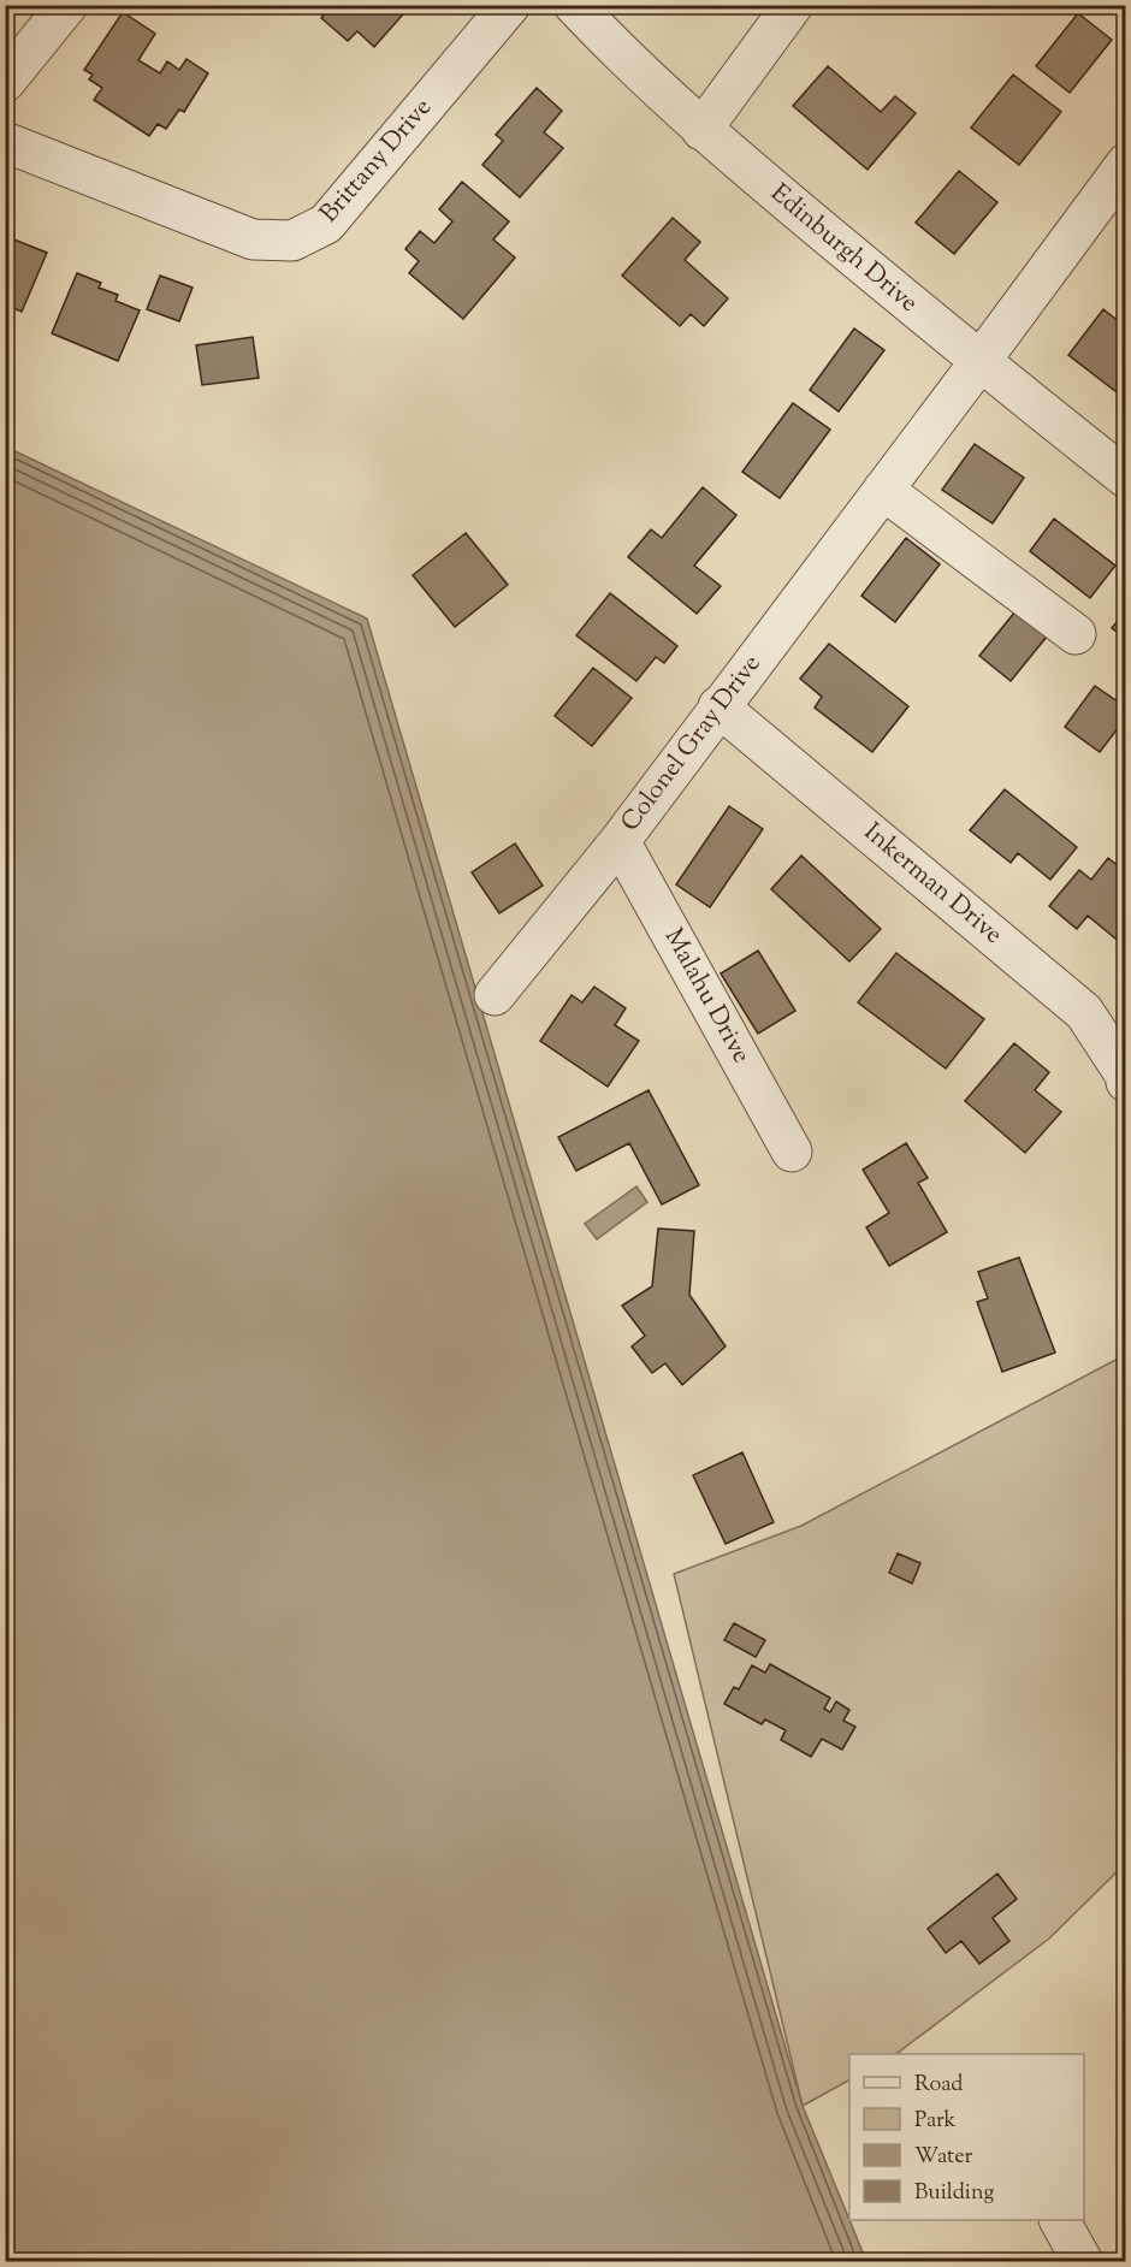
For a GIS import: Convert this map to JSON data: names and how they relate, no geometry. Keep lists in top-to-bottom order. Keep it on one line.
{"streets":{"street":["Brittany Drive","Edinburgh Drive","Colonel Gray Drive","Inkerman Drive","Malahu Drive"]},"crossings":[["Edinburgh Drive","Colonel Gray Drive"],["Colonel Gray Drive","Inkerman Drive"],["Colonel Gray Drive","Malahu Drive"]],"legend":["Road","Park","Water","Building"]}
